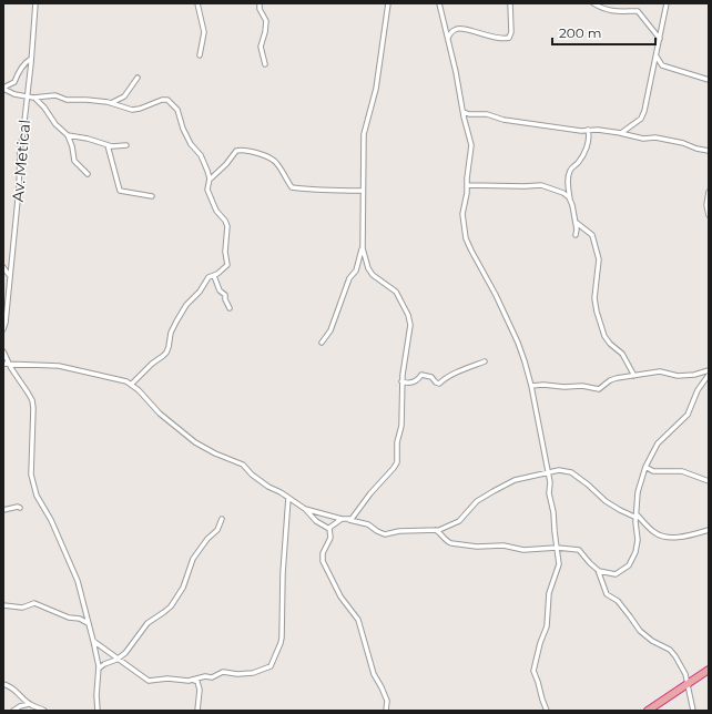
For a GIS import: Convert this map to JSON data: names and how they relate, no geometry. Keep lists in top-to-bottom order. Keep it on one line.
{"streets":{"street":["Av. Metical"]},"scale_bar":"200 m"}
